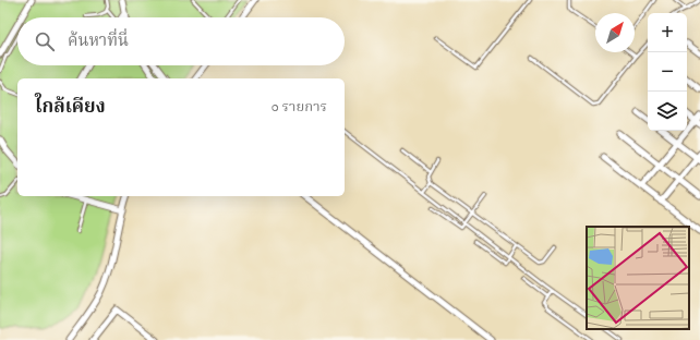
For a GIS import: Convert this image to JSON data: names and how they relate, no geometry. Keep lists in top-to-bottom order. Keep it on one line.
{"north":"top right","page":{"map_buttons":["+","−"],"search":"ค้นหาที่นี่","heading":["ใกล้เคียง","0 รายการ"]}}
